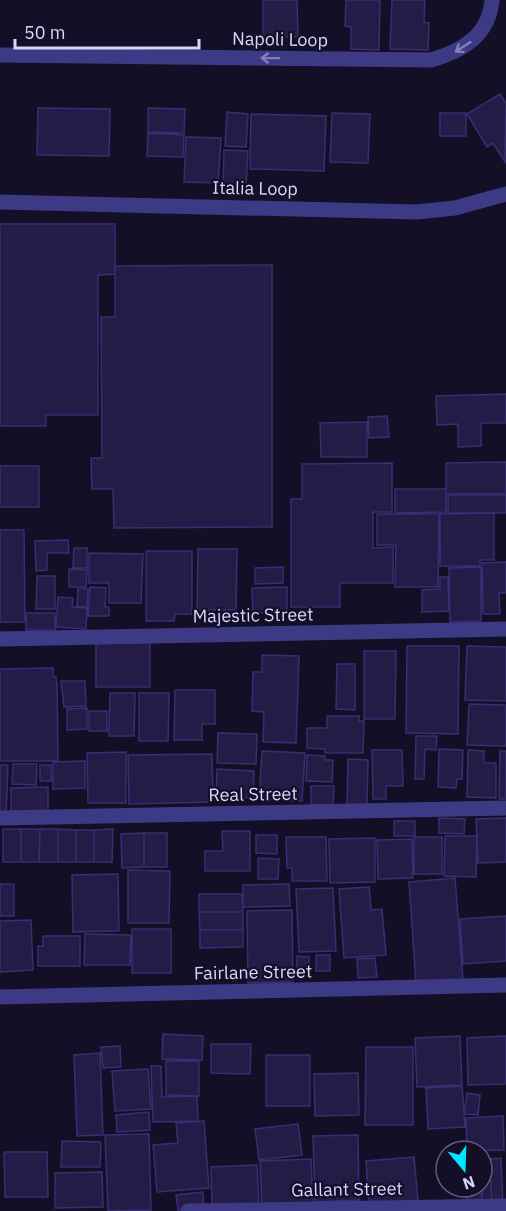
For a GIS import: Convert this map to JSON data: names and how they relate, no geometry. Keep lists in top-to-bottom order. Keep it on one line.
{"streets":{"street":["Napoli Loop","Italia Loop","Majestic Street","Real Street","Fairlane Street","Gallant Street"]},"one_way":["Napoli Loop"],"scale_bar":"50 m","north":"bottom"}
